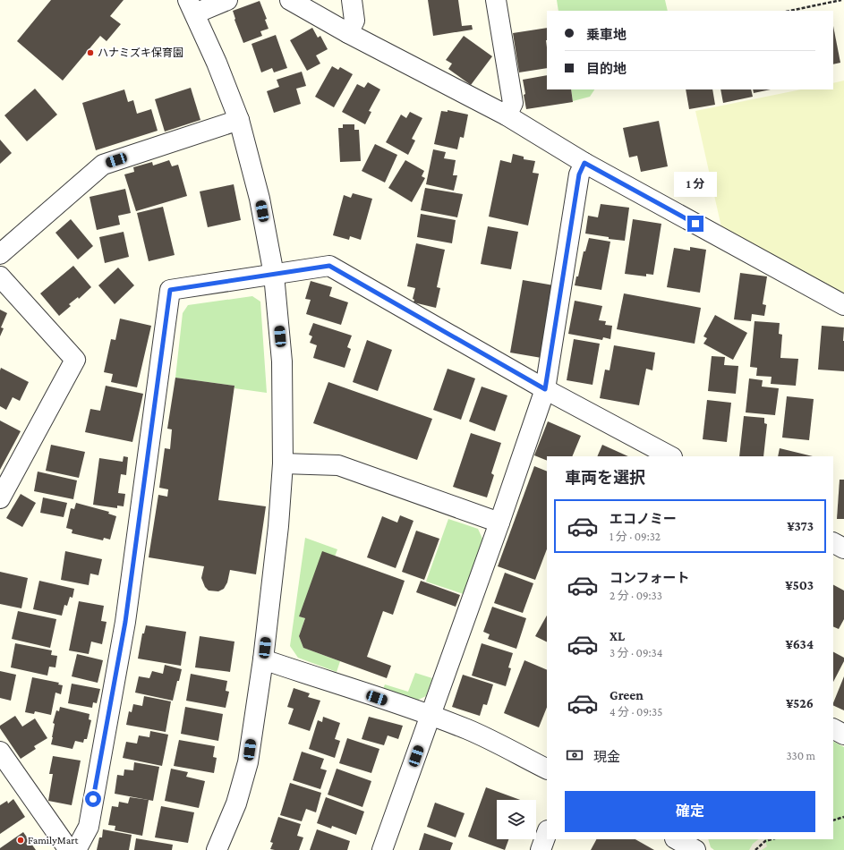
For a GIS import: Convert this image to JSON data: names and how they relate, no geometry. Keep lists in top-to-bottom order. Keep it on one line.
{"places":["ハナミズキ保育園","FamilyMart"],"page":{"banner":["乗車地","目的地"],"bubble":"1 分","heading":"車両を選択","list":[{"name":"エコノミー","note":"1 分 · 09:32","value":"¥373"},{"name":"コンフォート","note":"2 分 · 09:33","value":"¥503"},{"name":"XL","note":"3 分 · 09:34","value":"¥634"},{"name":"Green","note":"4 分 · 09:35","value":"¥526"}],"pay":["現金","330 m"],"buttons":"確定"}}
